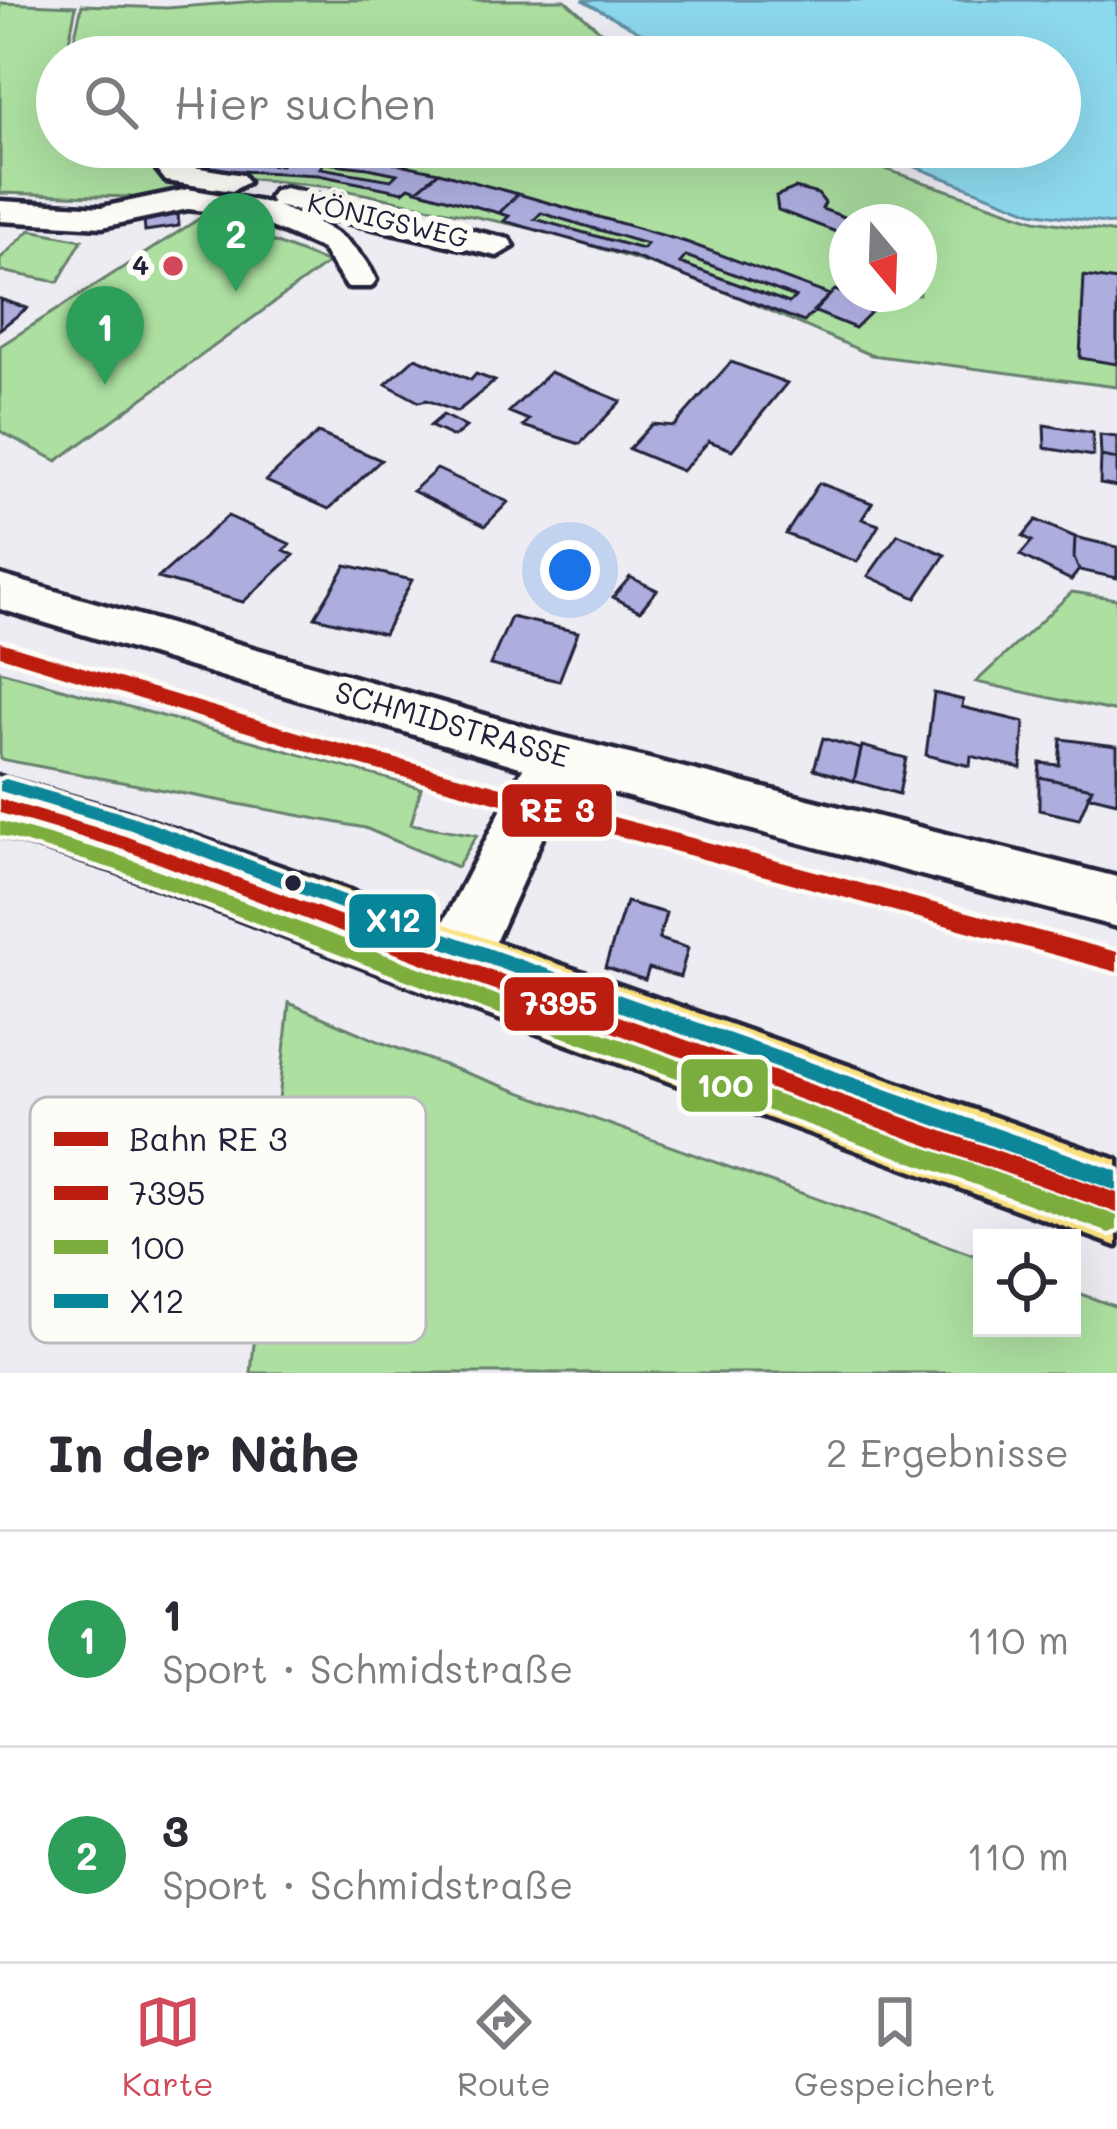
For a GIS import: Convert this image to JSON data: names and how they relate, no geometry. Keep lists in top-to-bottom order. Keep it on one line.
{"streets":{"street":["KÖNIGSWEG","SCHMIDSTRASSE"]},"places":["4"],"lines":["transit line X12","transit line 7395","transit line 100"],"legend":["Bahn RE 3","7395","100","X12"],"north":"bottom","page":{"search":"Hier suchen","pins":["2","1"],"heading":["In der Nähe","2 Ergebnisse"],"list":[{"mark":"1","name":"1","note":"Sport · Schmidstraße","value":"110 m"},{"mark":"2","name":"3","note":"Sport · Schmidstraße","value":"110 m"}],"nav":["Karte","Route","Gespeichert"]}}
